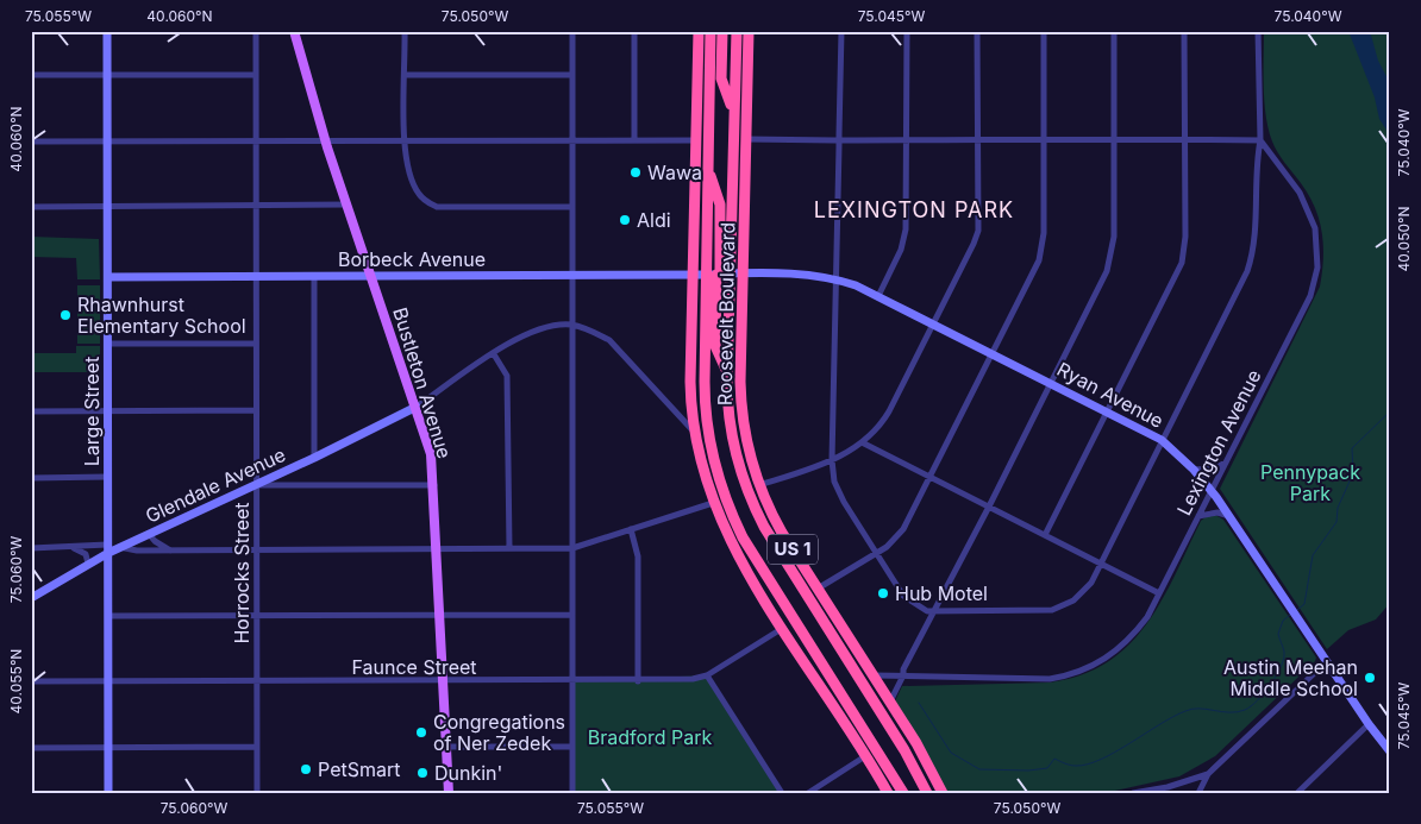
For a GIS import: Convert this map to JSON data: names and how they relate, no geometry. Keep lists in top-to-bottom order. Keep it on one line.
{"streets":{"highway":["Roosevelt Boulevard","US 1"],"main road":["Bustleton Avenue"],"street":["Borbeck Avenue","Ryan Avenue","Large Street","Lexington Avenue","Glendale Avenue","Horrocks Street","Faunce Street"]},"crossings":[["Borbeck Avenue","Roosevelt Boulevard"],["Borbeck Avenue","Bustleton Avenue"],["Borbeck Avenue","Ryan Avenue"],["Borbeck Avenue","Large Street"],["Borbeck Avenue","Horrocks Street"],["Roosevelt Boulevard","Ryan Avenue"],["Roosevelt Boulevard","Lexington Avenue"],["Roosevelt Boulevard","Faunce Street"],["Bustleton Avenue","Glendale Avenue"],["Bustleton Avenue","Faunce Street"],["Ryan Avenue","Lexington Avenue"],["Large Street","Glendale Avenue"],["Large Street","Faunce Street"],["Glendale Avenue","Horrocks Street"],["Horrocks Street","Faunce Street"]],"districts":["LEXINGTON PARK"],"parks":["Pennypack Park","Bradford Park"],"places":["Wawa","Aldi","Rhawnhurst Elementary School","Hub Motel","Austin Meehan Middle School","Congregations of Ner Zedek","PetSmart","Dunkin'"],"coordinates":["75.055°W","40.060°N","75.050°W","75.045°W","75.040°W","40.050°N","75.060°W","40.055°N"]}
